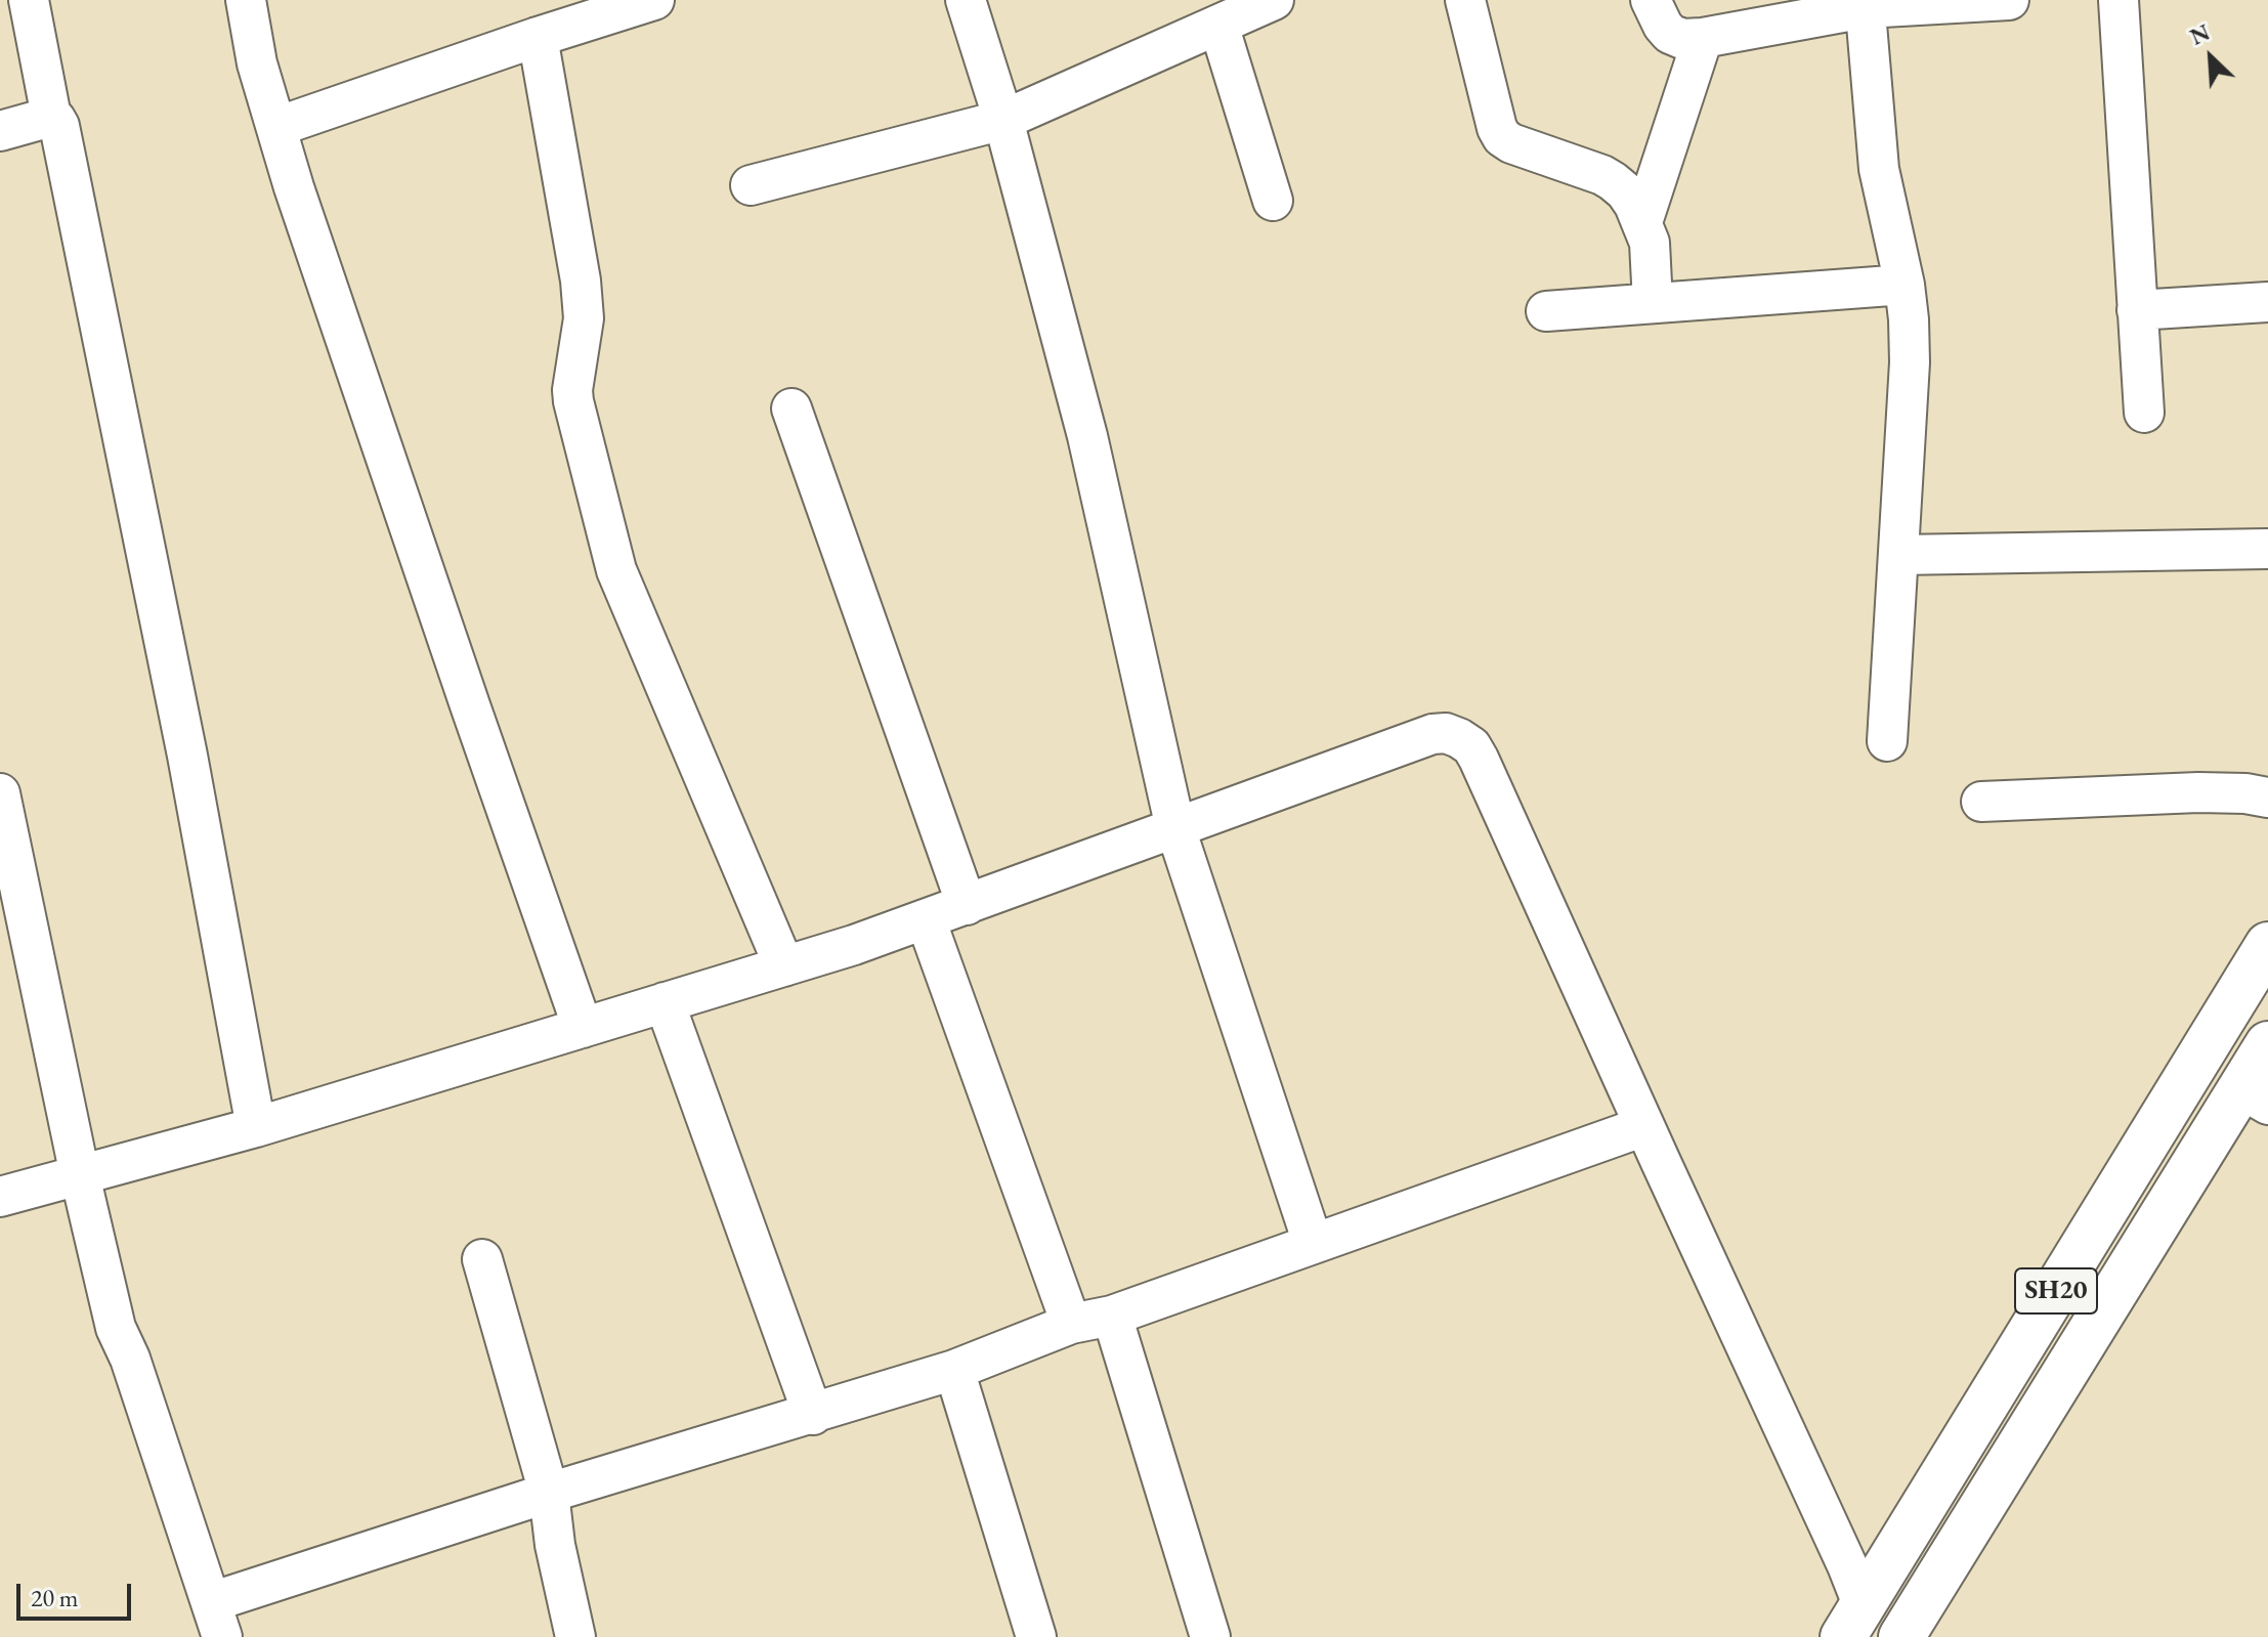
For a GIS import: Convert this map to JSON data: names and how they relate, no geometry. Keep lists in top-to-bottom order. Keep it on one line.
{"streets":{"main road":["SH20"]},"scale_bar":"20 m","north":"top left"}
